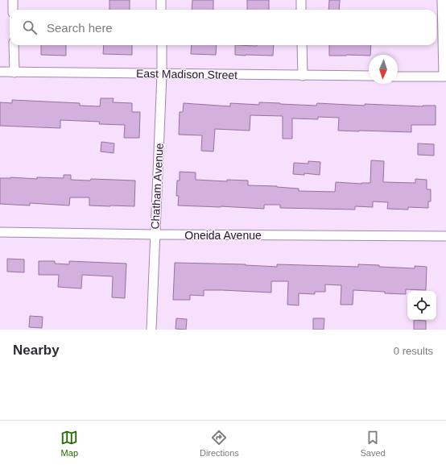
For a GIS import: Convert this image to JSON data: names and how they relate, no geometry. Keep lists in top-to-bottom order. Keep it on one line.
{"streets":{"street":["East Madison Street","Chatham Avenue","Oneida Avenue"]},"crossings":[["East Madison Street","Chatham Avenue"],["Chatham Avenue","Oneida Avenue"]],"north":"bottom","page":{"search":"Search here","heading":["Nearby","0 results"],"nav":["Map","Directions","Saved"]}}
